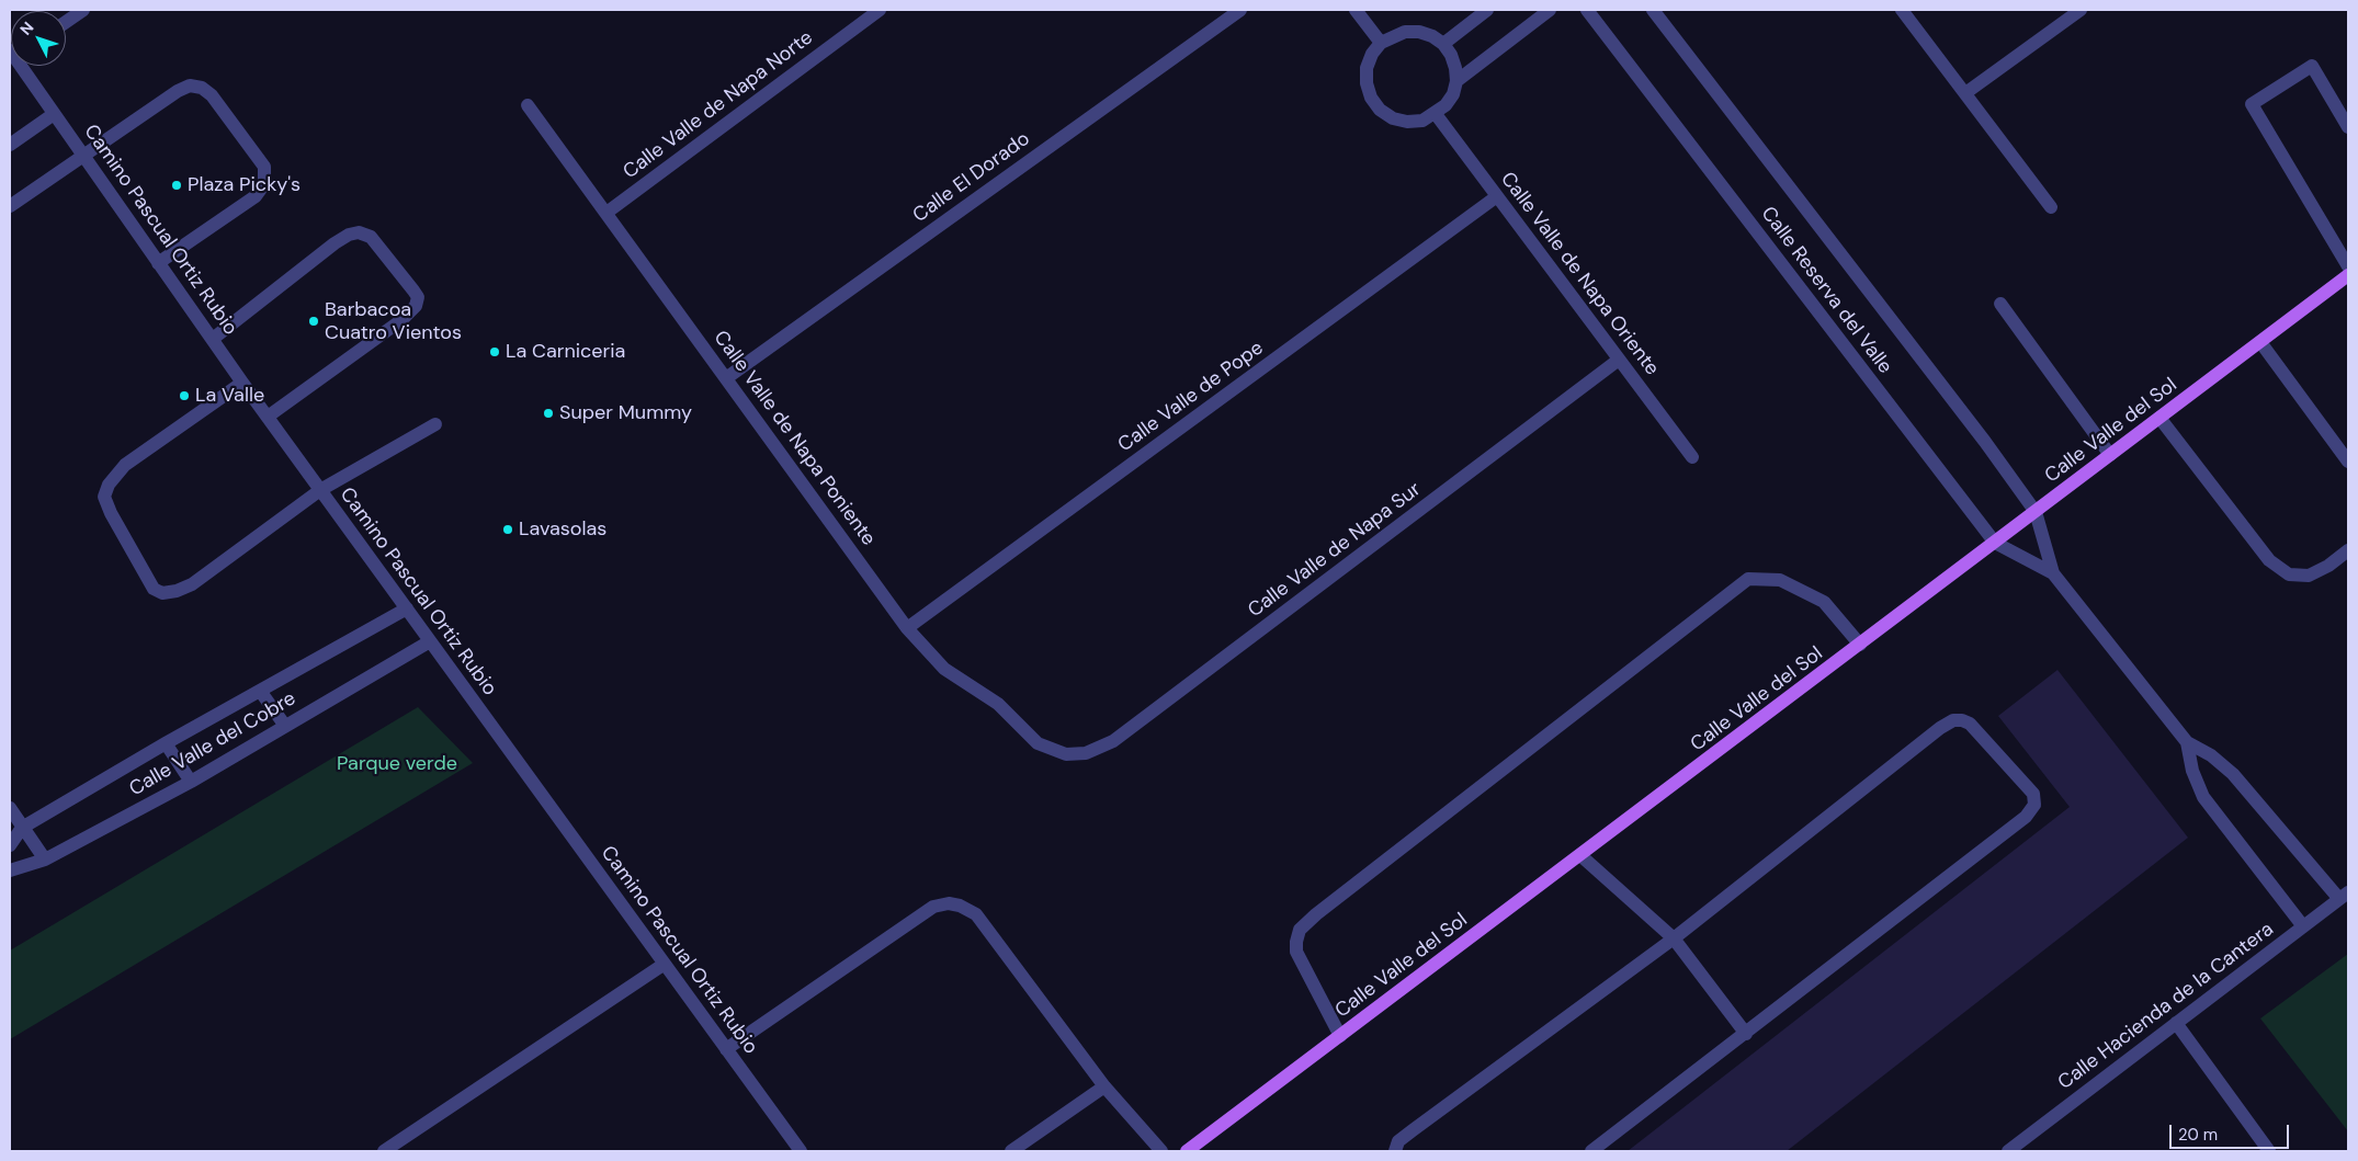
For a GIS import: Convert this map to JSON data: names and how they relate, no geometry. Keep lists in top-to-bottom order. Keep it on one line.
{"streets":{"main road":["Calle Valle del Sol"],"street":["Calle Valle de Napa Norte","Calle El Dorado","Camino Pascual Ortiz Rubio","Calle Valle de Napa Oriente","Calle Reserva del Valle","Calle Valle de Pope","Calle Valle de Napa Poniente","Calle Valle de Napa Sur","Calle Valle del Cobre","Calle Hacienda de la Cantera"]},"crossings":[["Calle Valle de Napa Norte","Calle Valle de Napa Poniente"],["Calle El Dorado","Calle Valle de Napa Poniente"],["Camino Pascual Ortiz Rubio","Calle Valle del Cobre"],["Calle Valle de Napa Oriente","Calle Valle de Pope"],["Calle Valle de Napa Oriente","Calle Valle de Napa Sur"],["Calle Reserva del Valle","Calle Valle del Sol"],["Calle Reserva del Valle","Calle Hacienda de la Cantera"],["Calle Valle de Pope","Calle Valle de Napa Poniente"],["Calle Valle de Napa Poniente","Calle Valle de Napa Sur"]],"parks":["Parque verde"],"places":["Plaza Picky's","Barbacoa Cuatro Vientos","La Carniceria","La Valle","Super Mummy","Lavasolas"],"scale_bar":"20 m","north":"top left"}
